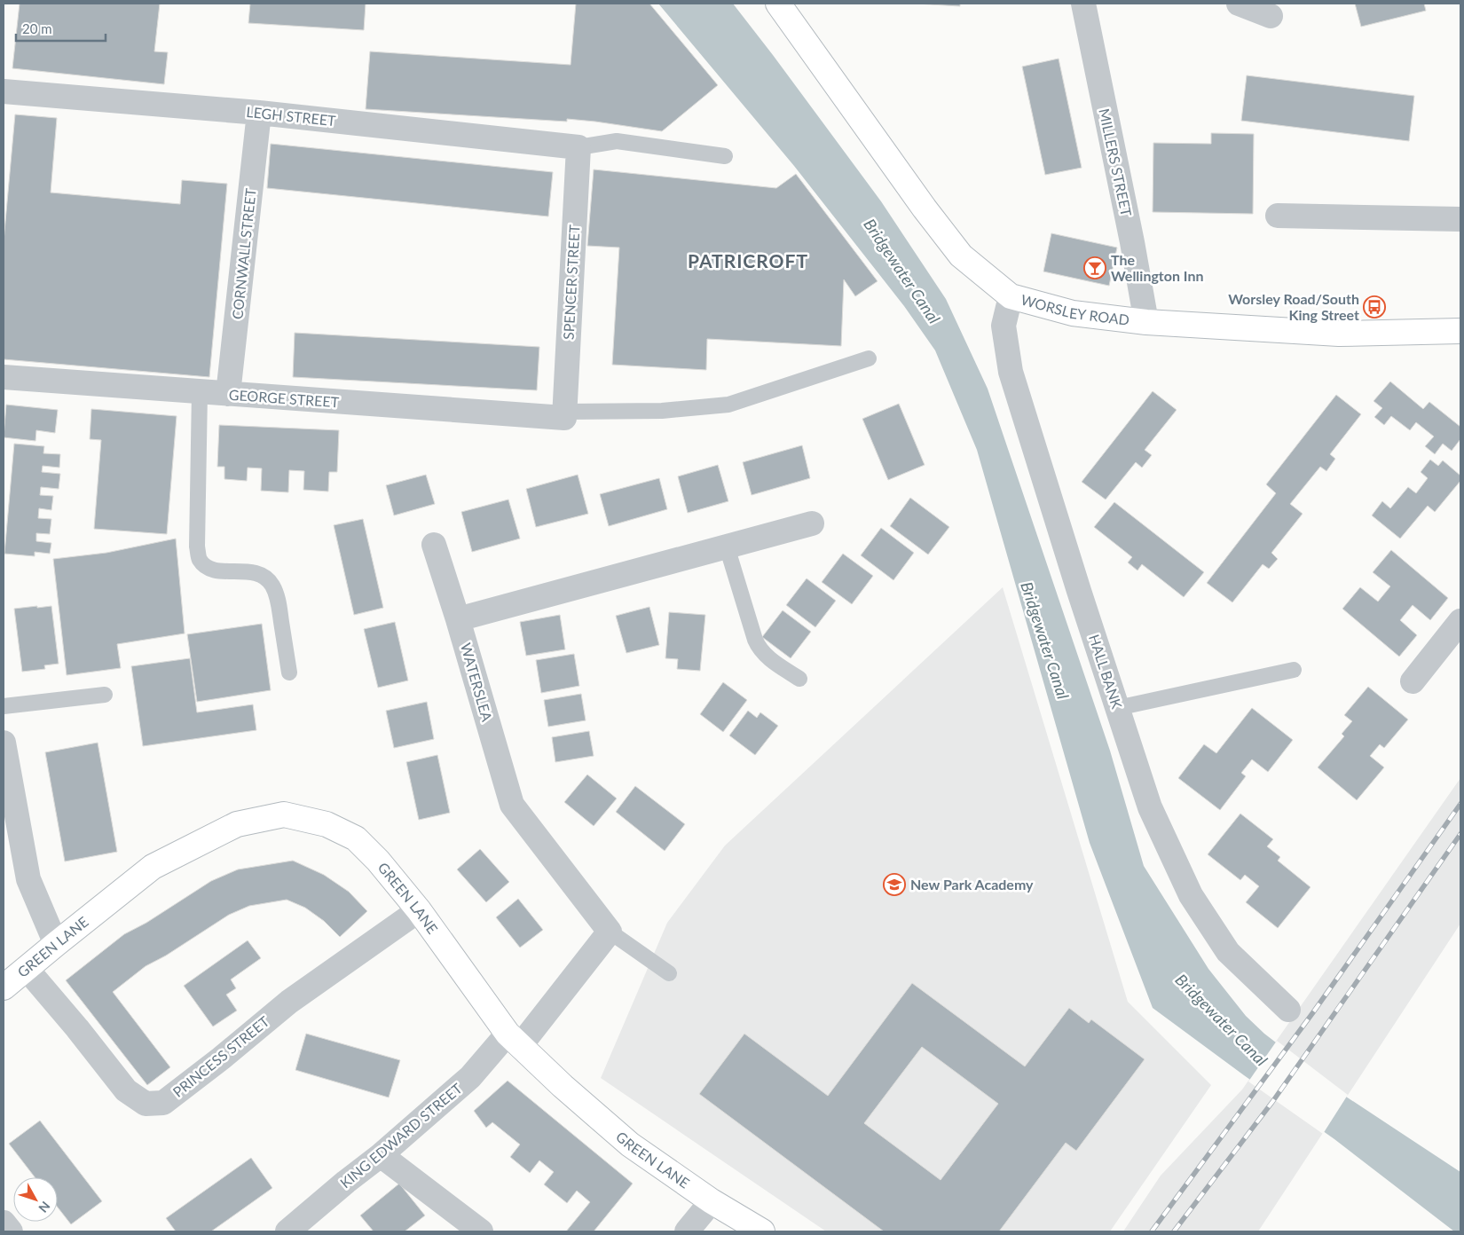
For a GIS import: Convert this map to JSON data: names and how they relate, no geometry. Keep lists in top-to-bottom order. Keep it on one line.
{"streets":{"main road":["WORSLEY ROAD","GREEN LANE"],"street":["LEGH STREET","MILLERS STREET","CORNWALL STREET","SPENCER STREET","GEORGE STREET","HALL BANK","WATERSLEA","PRINCESS STREET","KING EDWARD STREET"]},"crossings":[["LEGH STREET","CORNWALL STREET"],["LEGH STREET","SPENCER STREET"],["MILLERS STREET","WORSLEY ROAD"],["CORNWALL STREET","GEORGE STREET"],["SPENCER STREET","GEORGE STREET"],["WORSLEY ROAD","HALL BANK"],["GREEN LANE","PRINCESS STREET"],["GREEN LANE","KING EDWARD STREET"]],"districts":["PATRICROFT"],"water":["Bridgewater Canal"],"places":{"bar":["The Wellington Inn"],"bus stop":["Worsley Road/South King Street"],"school or university":["New Park Academy"]},"scale_bar":"20 m","north":"bottom right"}
